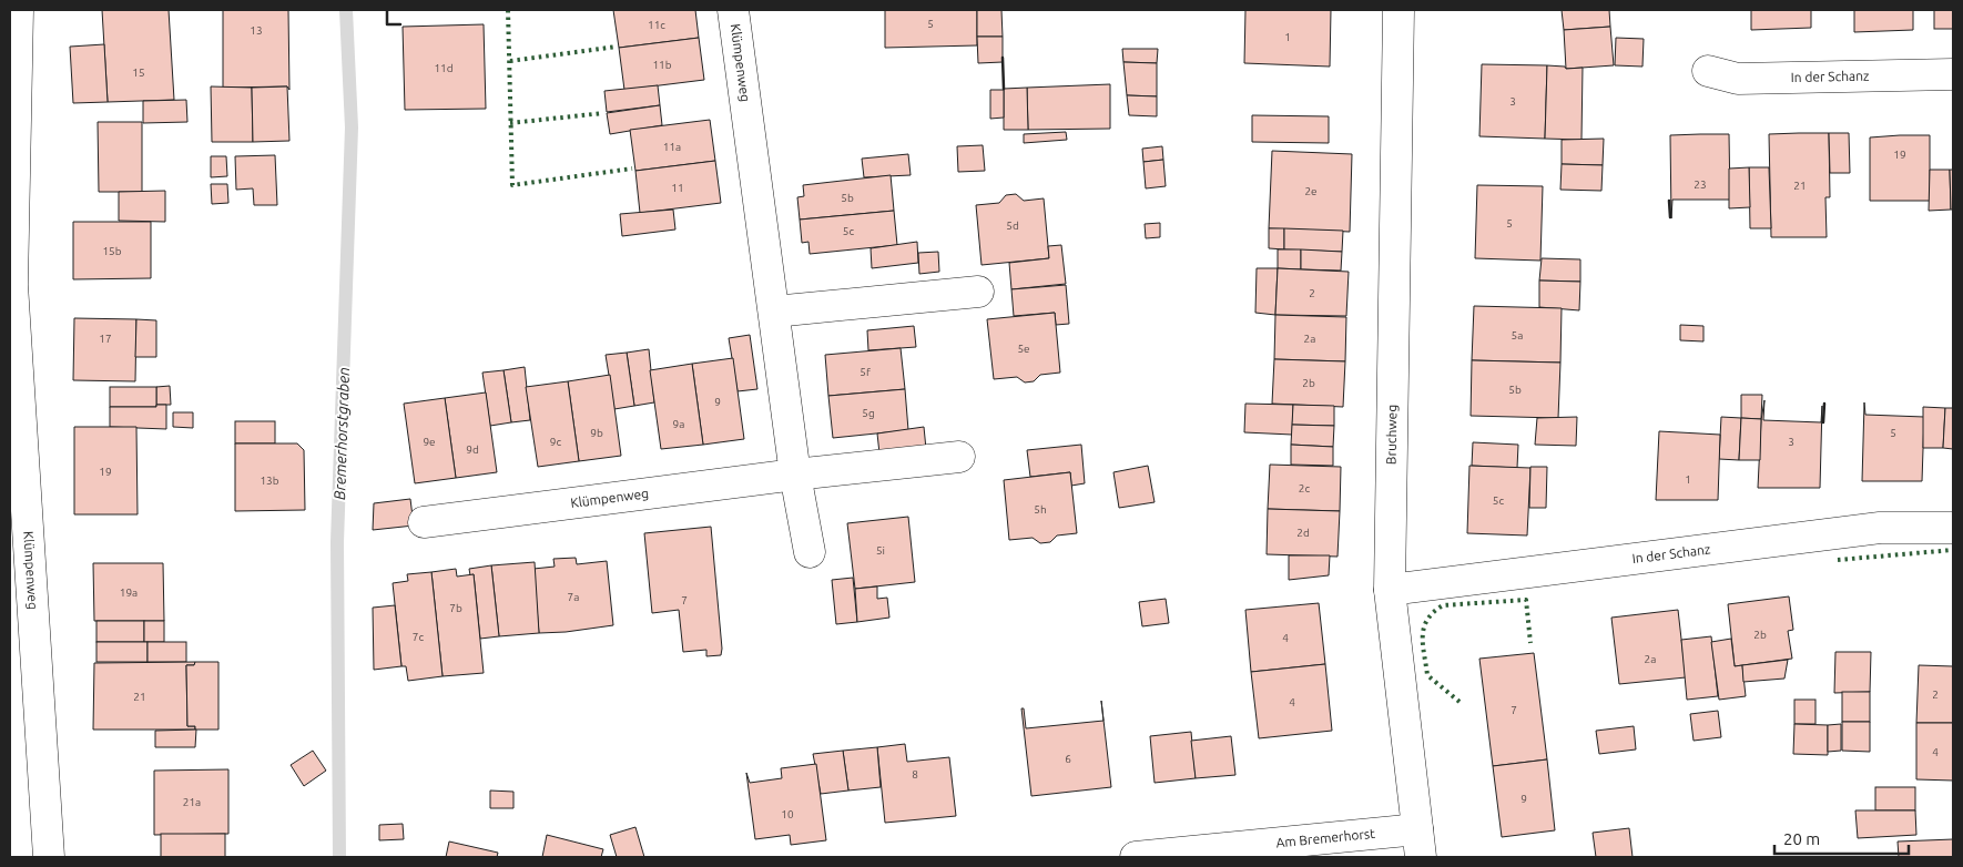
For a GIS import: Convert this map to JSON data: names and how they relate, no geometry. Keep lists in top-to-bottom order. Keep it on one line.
{"streets":{"street":["Klümpenweg","In der Schanz","Bruchweg","Am Bremerhorst"]},"crossings":[["In der Schanz","Bruchweg"],["Bruchweg","Am Bremerhorst"]],"water":["Bremerhorstgraben"],"house_numbers":["5","11c","13","1","11b","11d","15","3","11a","19","23","21","11","2e","5b","5","5d","5c","15b","2","5a","17","2a","5e","5f","2b","5b","9","5g","9a","9b","5","9e","9c","3","9d","19","1","13b","2c","5c","5h","2d","5i","19a","7a","7","7b","2b","7c","4","2a","2","21","4","7","4","6","8","9","21a","10"],"scale_bar":"20 m"}
